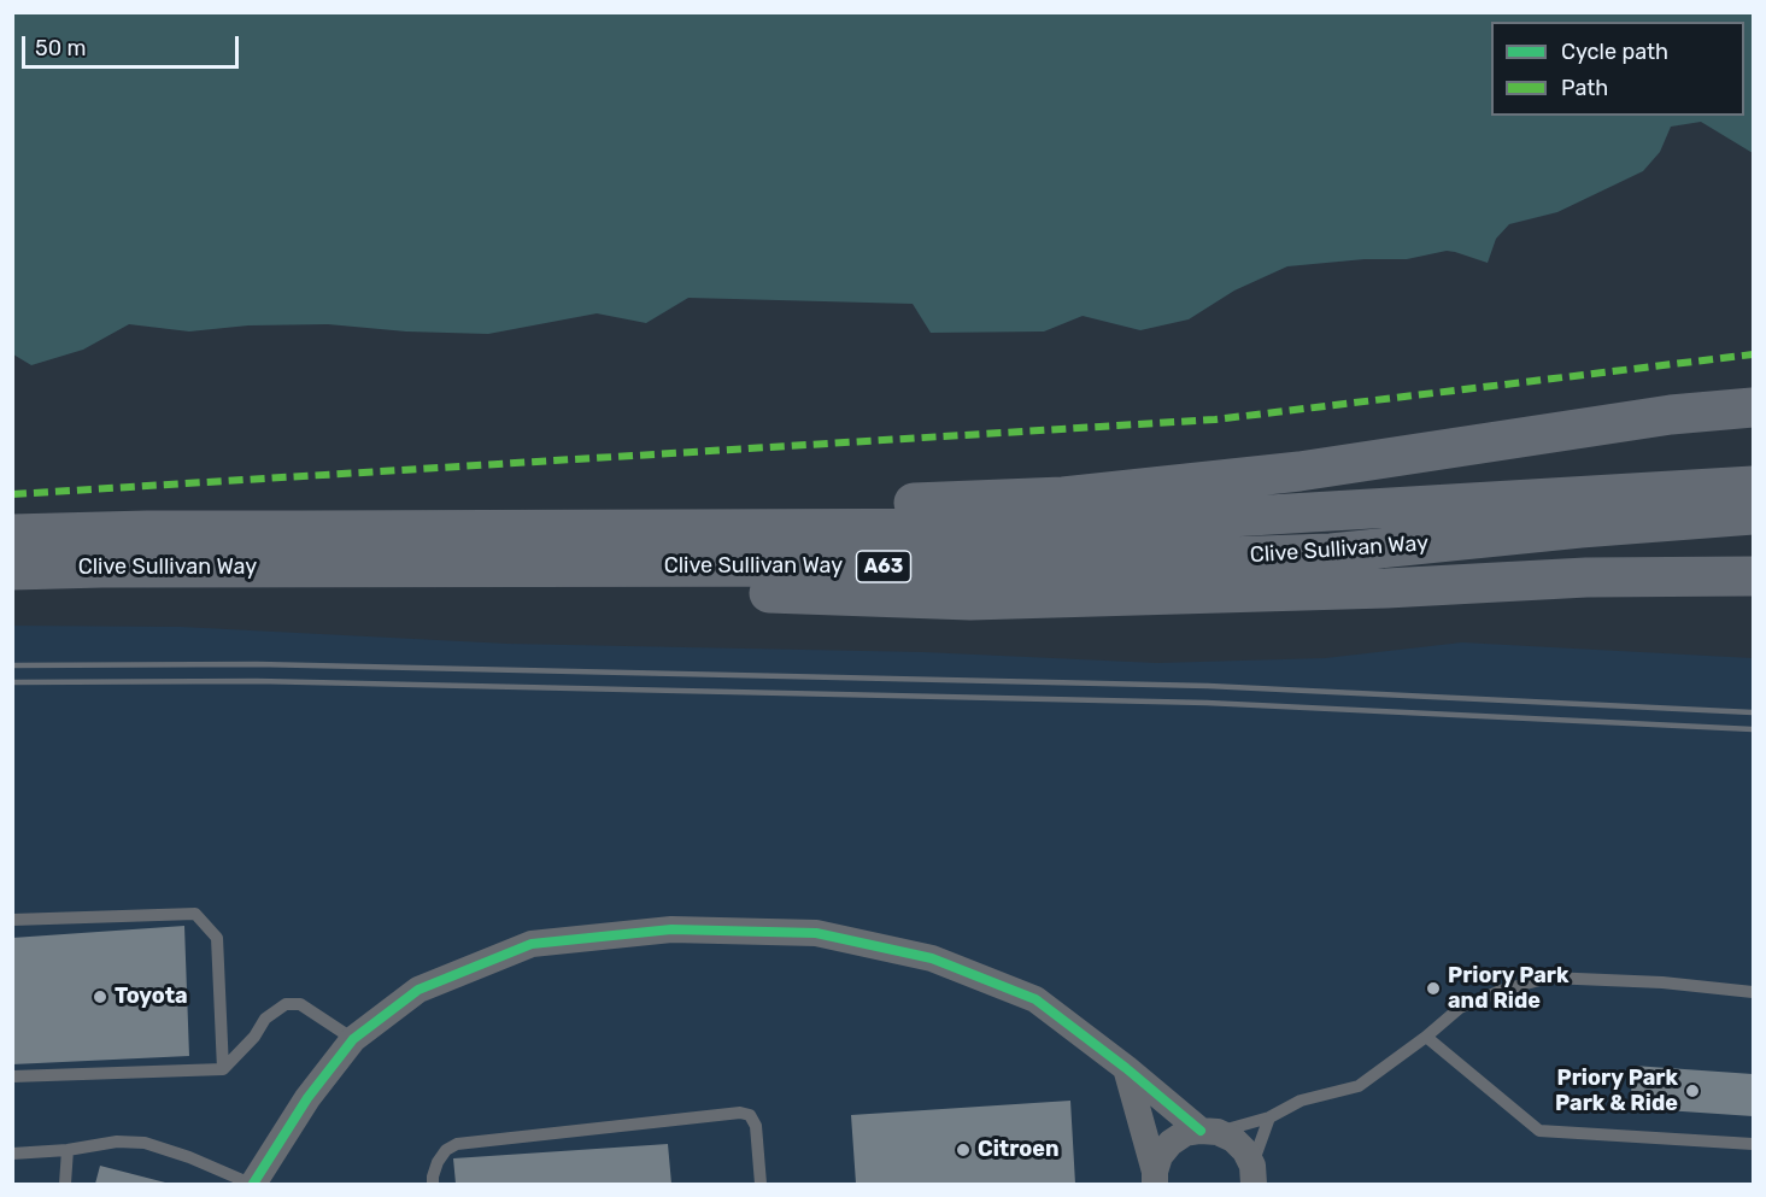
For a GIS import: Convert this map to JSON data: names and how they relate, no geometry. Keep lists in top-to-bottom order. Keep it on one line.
{"streets":{"highway":["Clive Sullivan Way","A63"]},"places":["Priory Park and Ride","Toyota","Priory Park Park & Ride","Citroen"],"legend":["Cycle path","Path"],"scale_bar":"50 m"}
